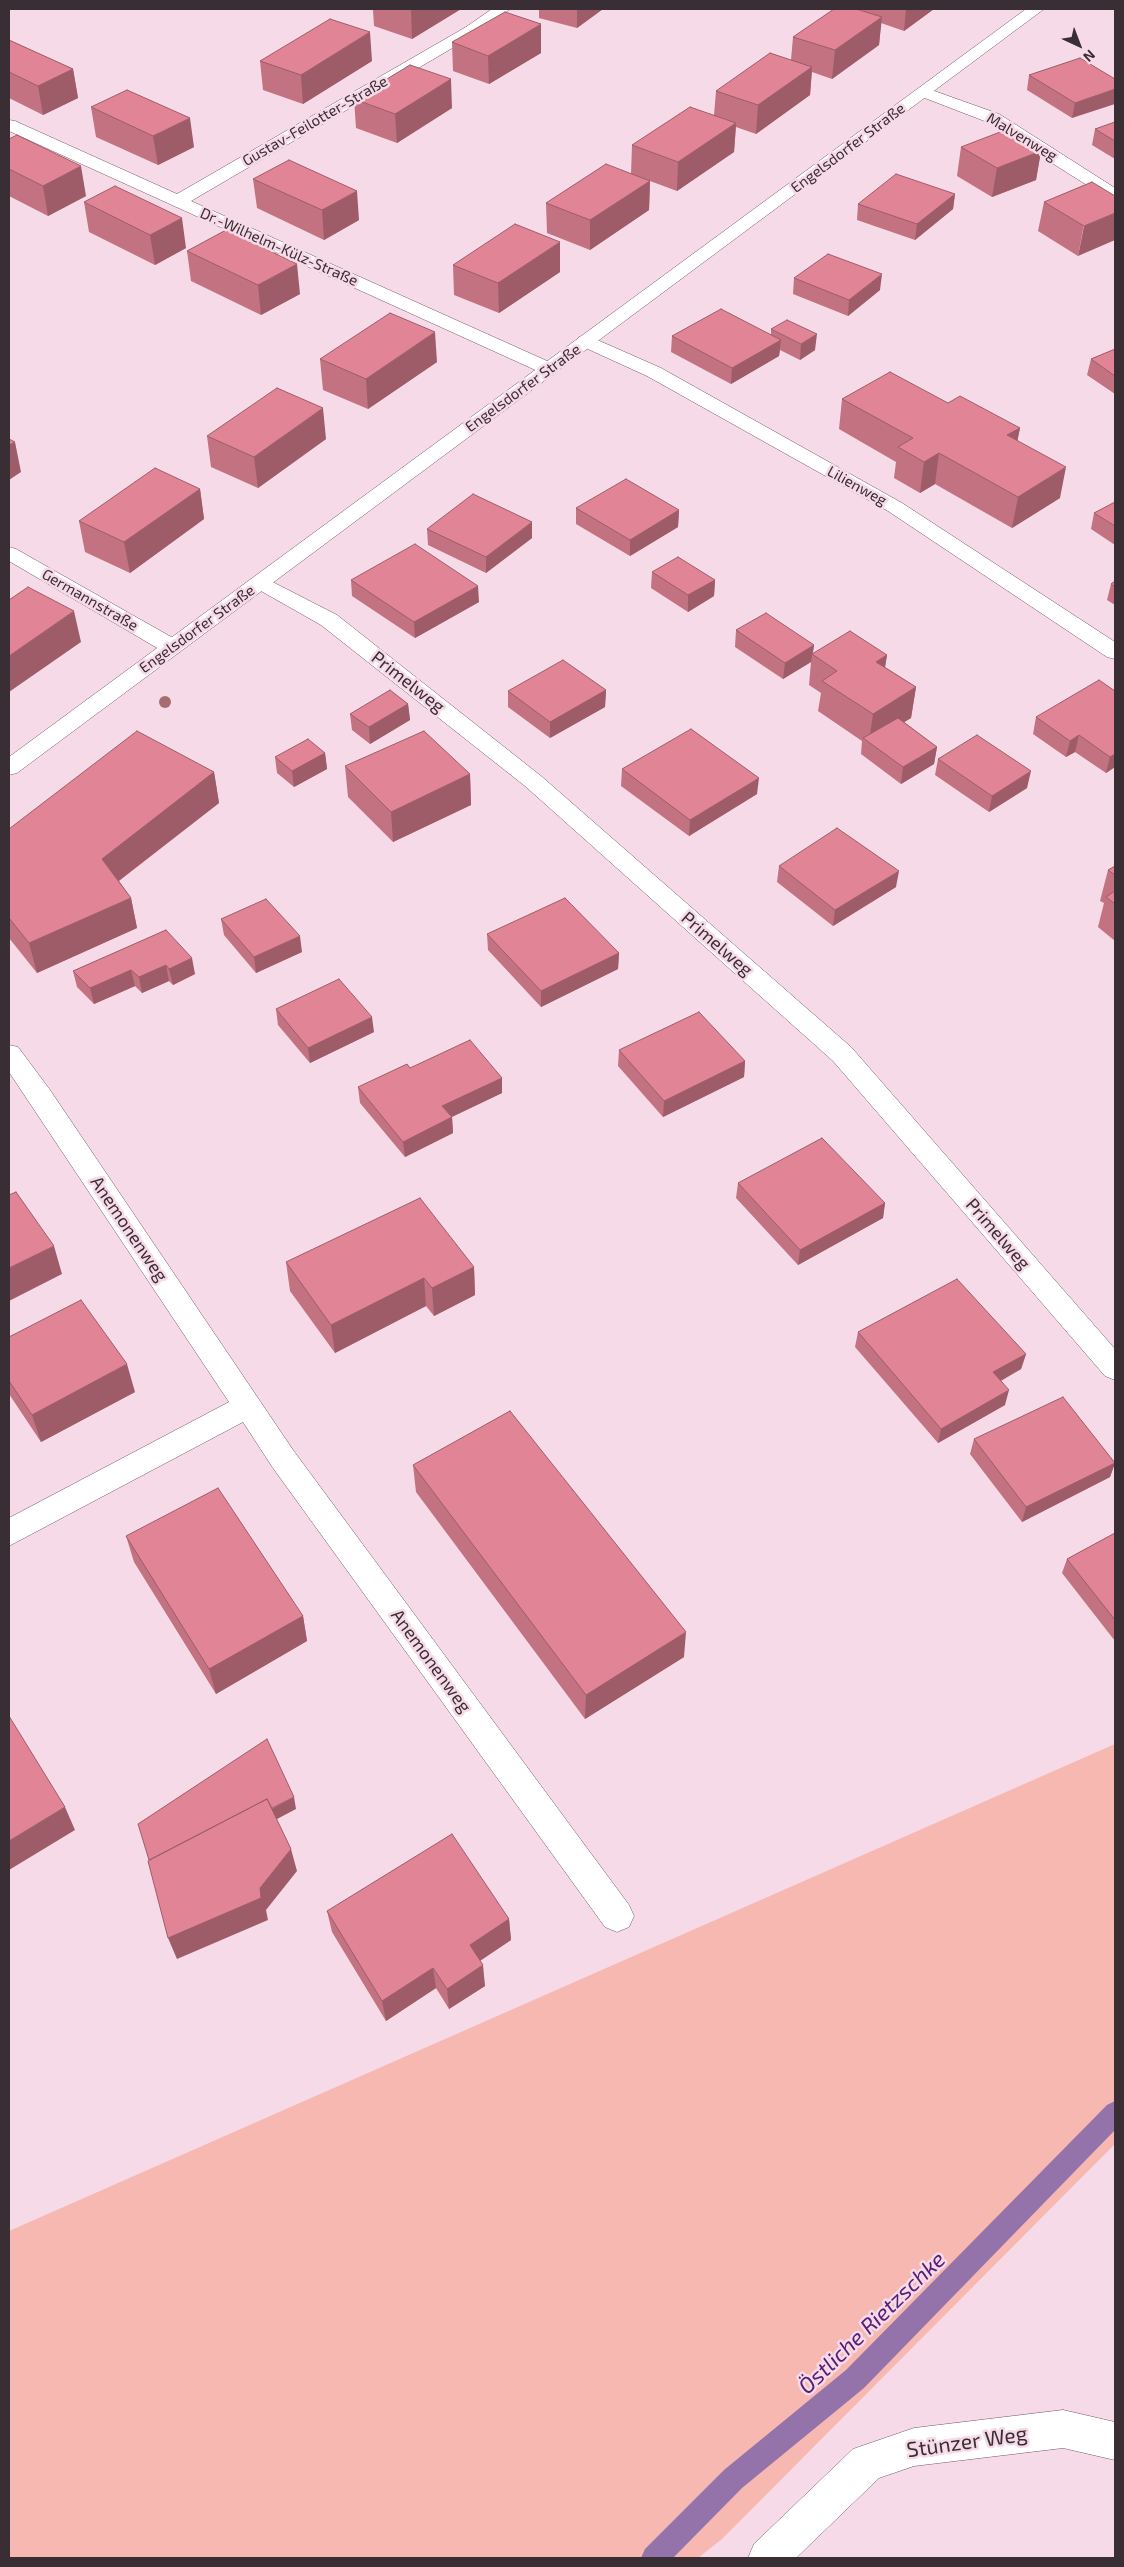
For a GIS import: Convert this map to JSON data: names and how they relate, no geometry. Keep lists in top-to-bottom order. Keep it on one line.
{"streets":{"street":["Gustav-Feilotter-Straße","Malvenweg","Engelsdorfer Straße","Dr.-Wilhelm-Külz-Straße","Lilienweg","Germannstraße","Primelweg","Anemonenweg","Stünzer Weg"]},"crossings":[["Gustav-Feilotter-Straße","Dr.-Wilhelm-Külz-Straße"],["Malvenweg","Engelsdorfer Straße"],["Engelsdorfer Straße","Dr.-Wilhelm-Külz-Straße"],["Engelsdorfer Straße","Lilienweg"],["Engelsdorfer Straße","Germannstraße"],["Engelsdorfer Straße","Primelweg"]],"water":["Östliche Rietzschke"],"north":"bottom right"}
